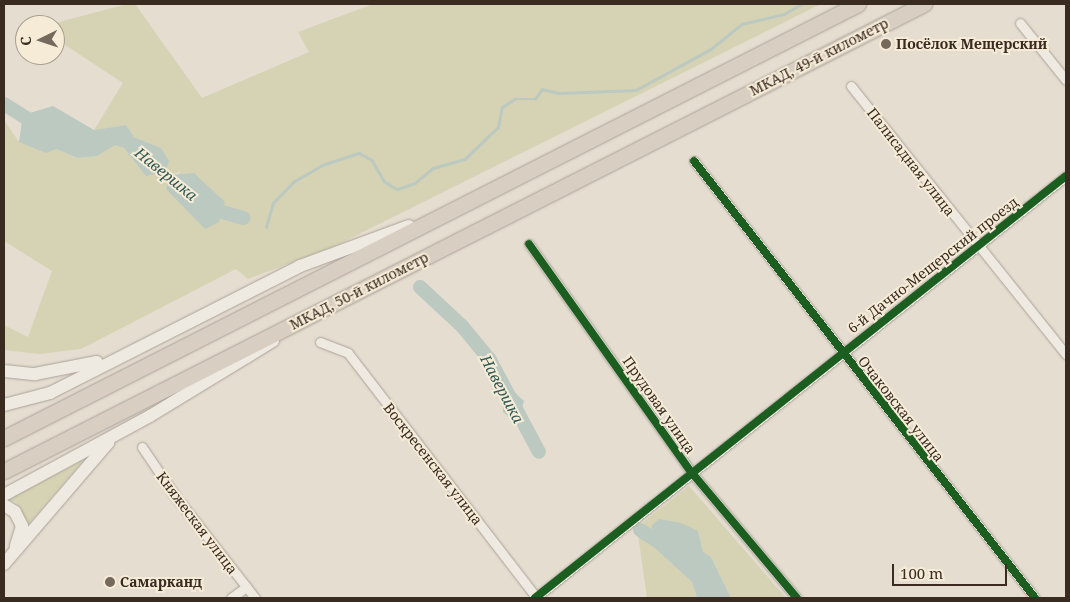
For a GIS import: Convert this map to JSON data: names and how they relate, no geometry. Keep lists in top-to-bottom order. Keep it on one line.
{"streets":{"highway":["МКАД, 49-й километр","МКАД, 50-й километр"],"street":["Палисадная улица","6-й Дачно-Мещерский проезд","Прудовая улица","Очаковская улица","Воскресенская улица","Княжеская улица"]},"crossings":[["МКАД, 49-й километр","МКАД, 50-й километр"],["Палисадная улица","6-й Дачно-Мещерский проезд"],["6-й Дачно-Мещерский проезд","Прудовая улица"],["6-й Дачно-Мещерский проезд","Очаковская улица"],["6-й Дачно-Мещерский проезд","Воскресенская улица"]],"water":["Навершка"],"places":["Посёлок Мещерский","Самарканд"],"scale_bar":"100 m","north":"left"}
